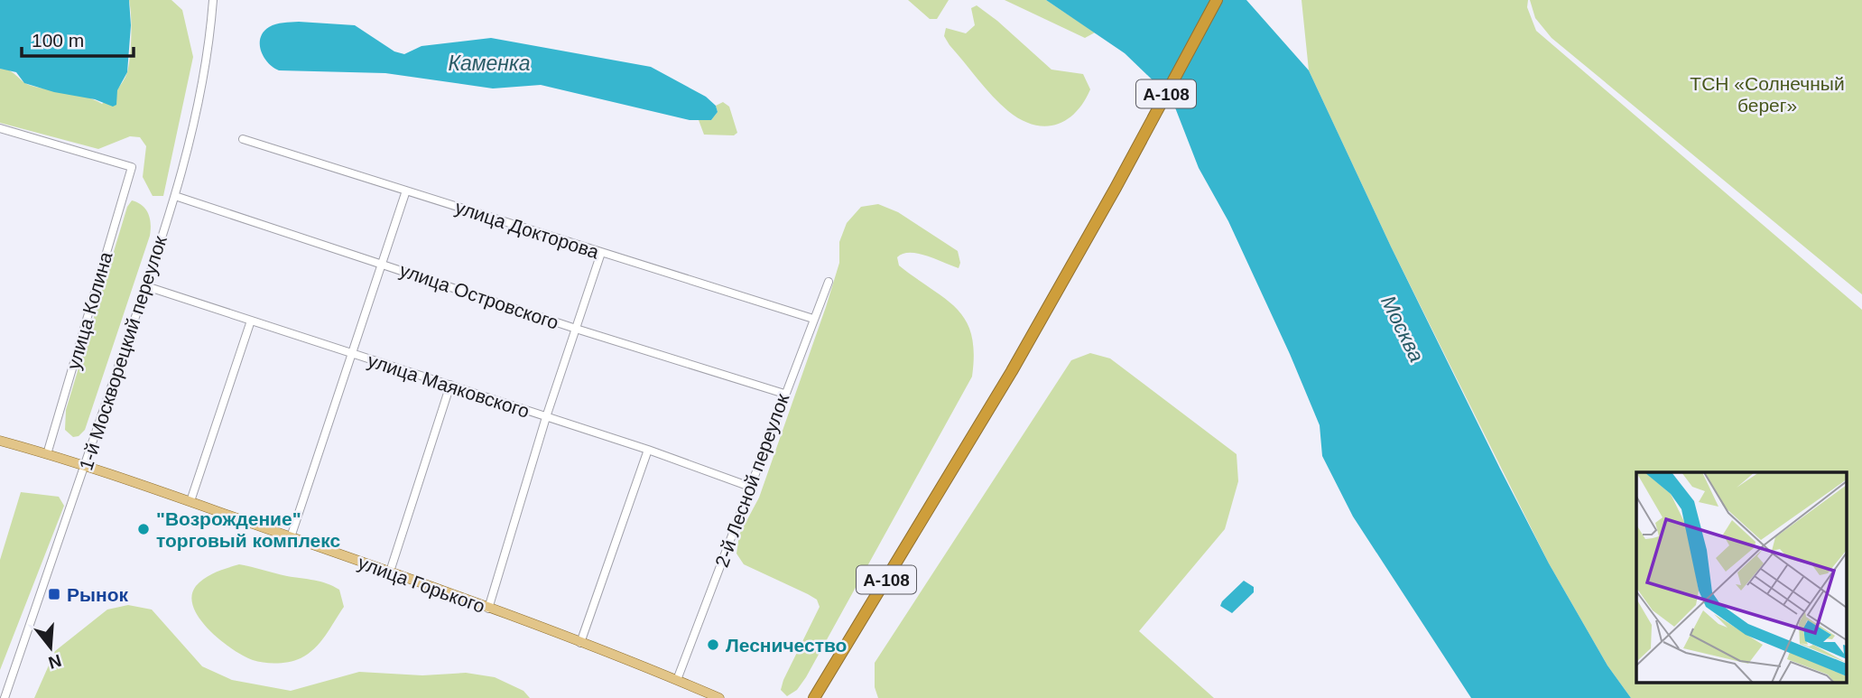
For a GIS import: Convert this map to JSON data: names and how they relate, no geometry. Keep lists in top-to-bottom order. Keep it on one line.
{"streets":{"highway":["А-108"],"main road":["улица Горького"],"street":["улица Докторова","улица Островского","улица Колина","1-й Москворецкий переулок","улица Маяковского","2-й Лесной переулок"]},"crossings":[["улица Докторова","2-й Лесной переулок"],["улица Островского","1-й Москворецкий переулок"],["улица Островского","2-й Лесной переулок"],["улица Колина","улица Горького"],["1-й Москворецкий переулок","улица Маяковского"],["1-й Москворецкий переулок","улица Горького"],["улица Маяковского","2-й Лесной переулок"],["2-й Лесной переулок","улица Горького"]],"water":["Каменка","Москва"],"parks":["ТСН «Солнечный берег»"],"places":{"other":["\"Возрождение\" торговый комплекс","Лесничество"],"transit":["Рынок"]},"scale_bar":"100 m","north":"bottom"}
